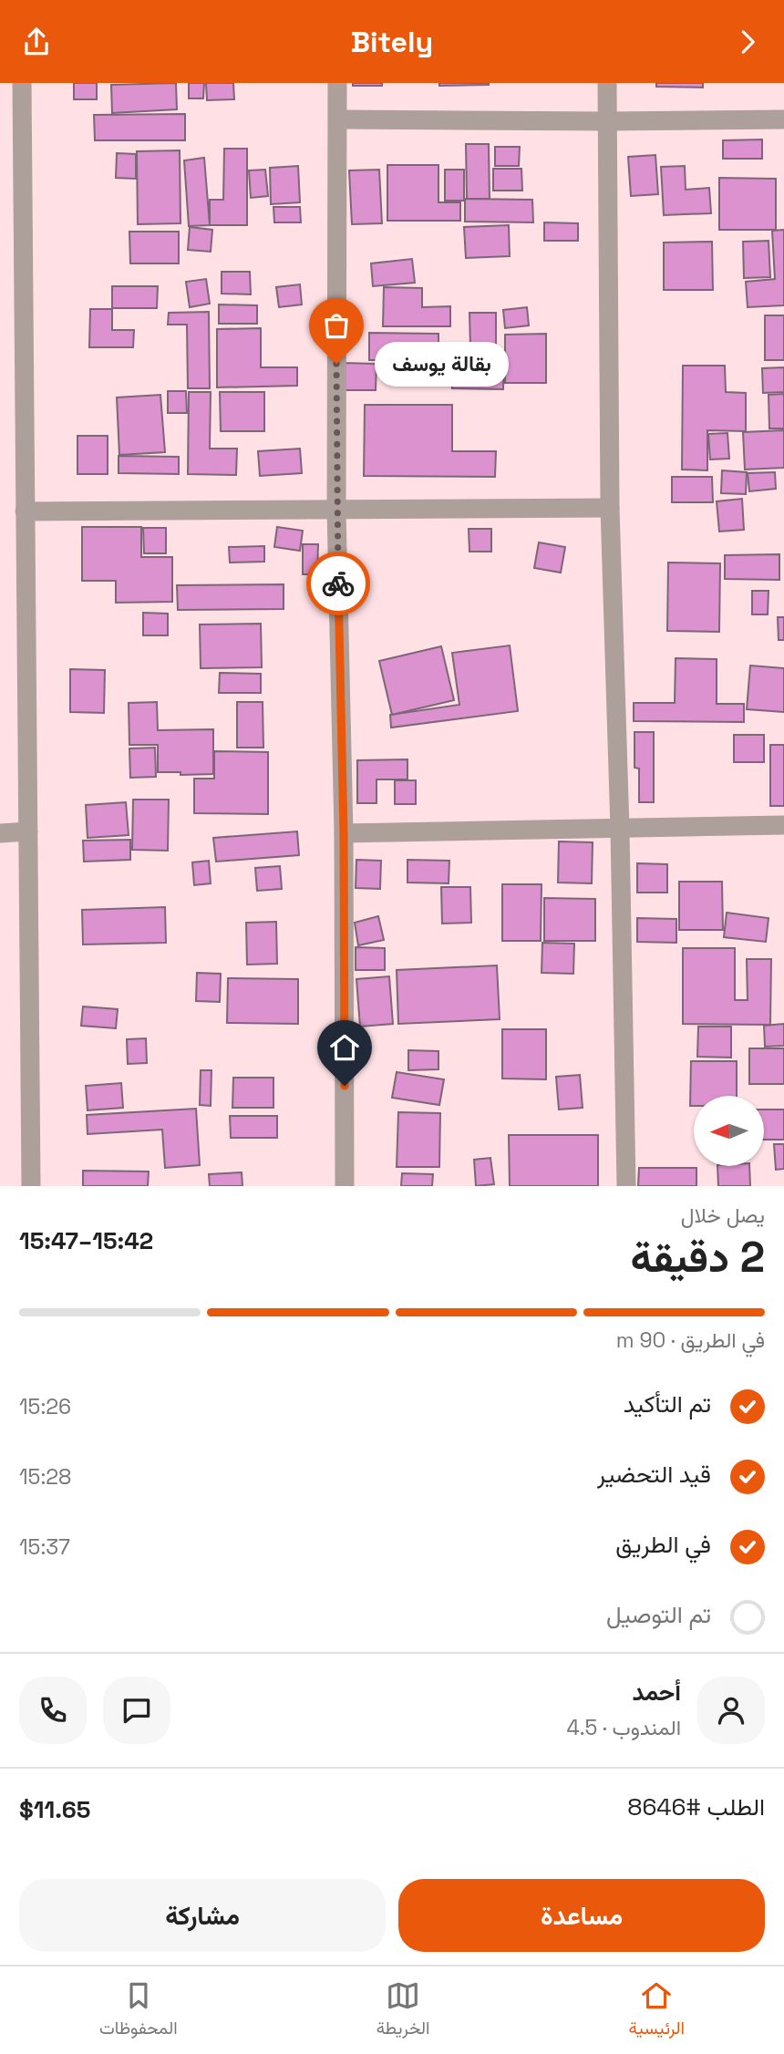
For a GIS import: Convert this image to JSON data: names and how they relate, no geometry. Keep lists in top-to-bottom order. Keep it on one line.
{"places":["بقالة يوسف"],"north":"left","page":{"header":"Bitely","bubble":"بقالة يوسف","heading":["2 دقيقة","يصل خلال","15:42–15:47"],"panel":["أحمد","المندوب · 4.5","الطلب #8646","$11.65"],"bar":"في الطريق · 90 m","list":[["تم التأكيد","15:26"],["قيد التحضير","15:28"],["في الطريق","15:37"],"تم التوصيل"],"buttons":["مساعدة","مشاركة"],"tabs":["الرئيسية","الخريطة","المحفوظات"]}}
